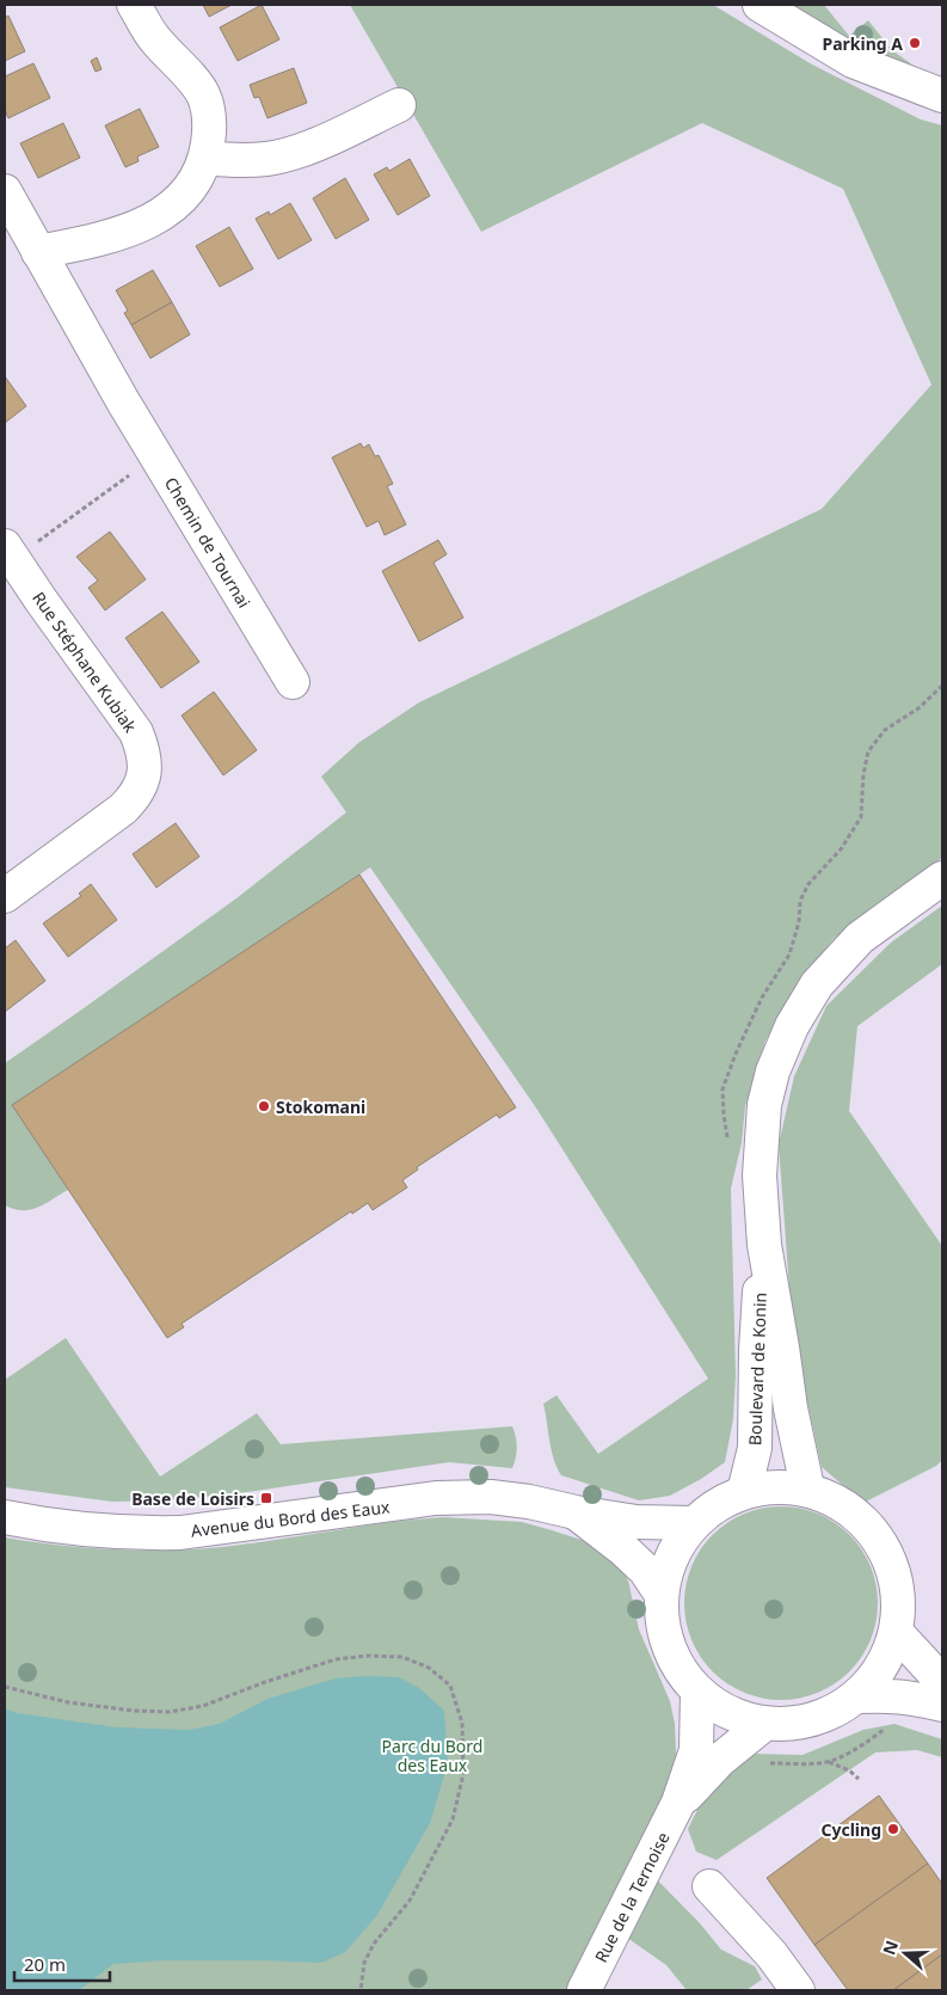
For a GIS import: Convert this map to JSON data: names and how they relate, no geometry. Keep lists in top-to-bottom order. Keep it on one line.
{"streets":{"street":["Chemin de Tournai","Rue Stéphane Kubiak","Boulevard de Konin","Avenue du Bord des Eaux","Rue de la Ternoise"]},"parks":["Parc du Bord des Eaux"],"places":{"other":["Parking A","Stokomani","Cycling"],"transit":["Base de Loisirs"]},"scale_bar":"20 m","north":"left"}
